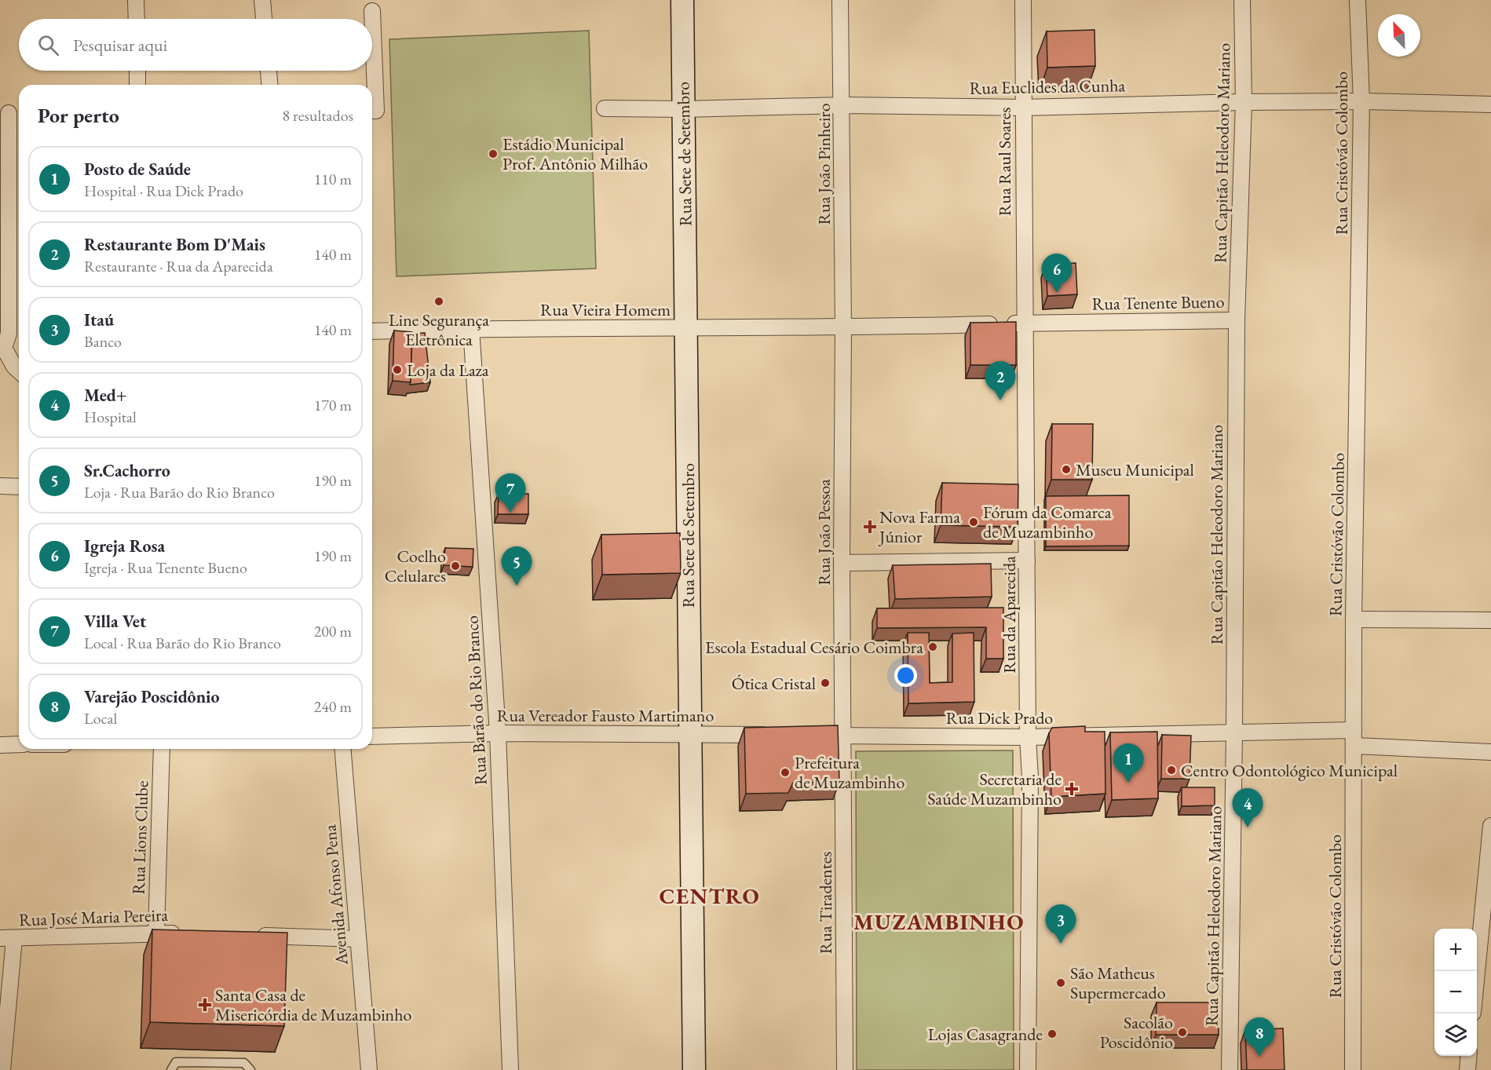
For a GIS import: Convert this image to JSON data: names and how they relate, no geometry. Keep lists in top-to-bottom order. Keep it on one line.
{"streets":{"main road":["Rua Sete de Setembro"],"street":["Rua Euclides da Cunha","Rua Capitão Heleodoro Mariano","Rua Cristóvão Colombo","Rua Raul Soares","Rua João Pinheiro","Rua Tenente Bueno","Rua Vieira Homem","Rua João Pessoa","Rua da Aparecida","Rua Barão do Rio Branco","Rua Vereador Fausto Martimano","Rua Dick Prado","Rua Lions Clube","Avenida Afonso Pena","Rua Tiradentes","Rua José Maria Pereira"]},"crossings":[["Rua Euclides da Cunha","Rua Capitão Heleodoro Mariano"],["Rua Euclides da Cunha","Rua Cristóvão Colombo"],["Rua Euclides da Cunha","Rua Sete de Setembro"],["Rua Euclides da Cunha","Rua Raul Soares"],["Rua Euclides da Cunha","Rua João Pinheiro"],["Rua Capitão Heleodoro Mariano","Rua Tenente Bueno"],["Rua Capitão Heleodoro Mariano","Rua Dick Prado"],["Rua Cristóvão Colombo","Rua Dick Prado"],["Rua Sete de Setembro","Rua Vieira Homem"],["Rua Sete de Setembro","Rua Vereador Fausto Martimano"],["Rua Raul Soares","Rua Tenente Bueno"],["Rua Raul Soares","Rua da Aparecida"],["Rua João Pinheiro","Rua Tenente Bueno"],["Rua João Pinheiro","Rua Vieira Homem"],["Rua João Pinheiro","Rua João Pessoa"],["Rua Tenente Bueno","Rua Vieira Homem"],["Rua Tenente Bueno","Rua João Pessoa"],["Rua Tenente Bueno","Rua da Aparecida"],["Rua Vieira Homem","Rua João Pessoa"],["Rua Vieira Homem","Rua Barão do Rio Branco"],["Rua João Pessoa","Rua Dick Prado"],["Rua João Pessoa","Rua Tiradentes"],["Rua da Aparecida","Rua Dick Prado"],["Rua Barão do Rio Branco","Rua Vereador Fausto Martimano"],["Rua Dick Prado","Rua Tiradentes"],["Rua Lions Clube","Rua José Maria Pereira"]],"districts":["CENTRO","MUZAMBINHO"],"places":{"other":["Estádio Municipal Prof. Antônio Milhão","Line Segurança Eletrônica","Loja da Laza","Museu Municipal","Fórum da Comarca de Muzambinho","Coelho Celulares","Escola Estadual Cesário Coimbra","Ótica Cristal","Centro Odontológico Municipal","Prefeitura de Muzambinho","São Matheus Supermercado","Sacolão Poscidônio","Lojas Casagrande"],"health":["Nova Farma Júnior","Secretaria de Saúde Muzambinho","Santa Casa de Misericórdia de Muzambinho"]},"north":"top left","page":{"search":"Pesquisar aqui","heading":["Por perto","8 resultados"],"list":[{"mark":"1","name":"Posto de Saúde","note":"Hospital · Rua Dick Prado","value":"110 m"},{"mark":"2","name":"Restaurante Bom D'Mais","note":"Restaurante · Rua da Aparecida","value":"140 m"},{"mark":"3","name":"Itaú","note":"Banco","value":"140 m"},{"mark":"4","name":"Med+","note":"Hospital","value":"170 m"},{"mark":"5","name":"Sr.Cachorro","note":"Loja · Rua Barão do Rio Branco","value":"190 m"},{"mark":"6","name":"Igreja Rosa","note":"Igreja · Rua Tenente Bueno","value":"190 m"},{"mark":"7","name":"Villa Vet","note":"Local · Rua Barão do Rio Branco","value":"200 m"},{"mark":"8","name":"Varejão Poscidônio","note":"Local","value":"240 m"}],"pins":["6","2","7","5","1","4","3","8"],"map_buttons":["+","−"]}}
